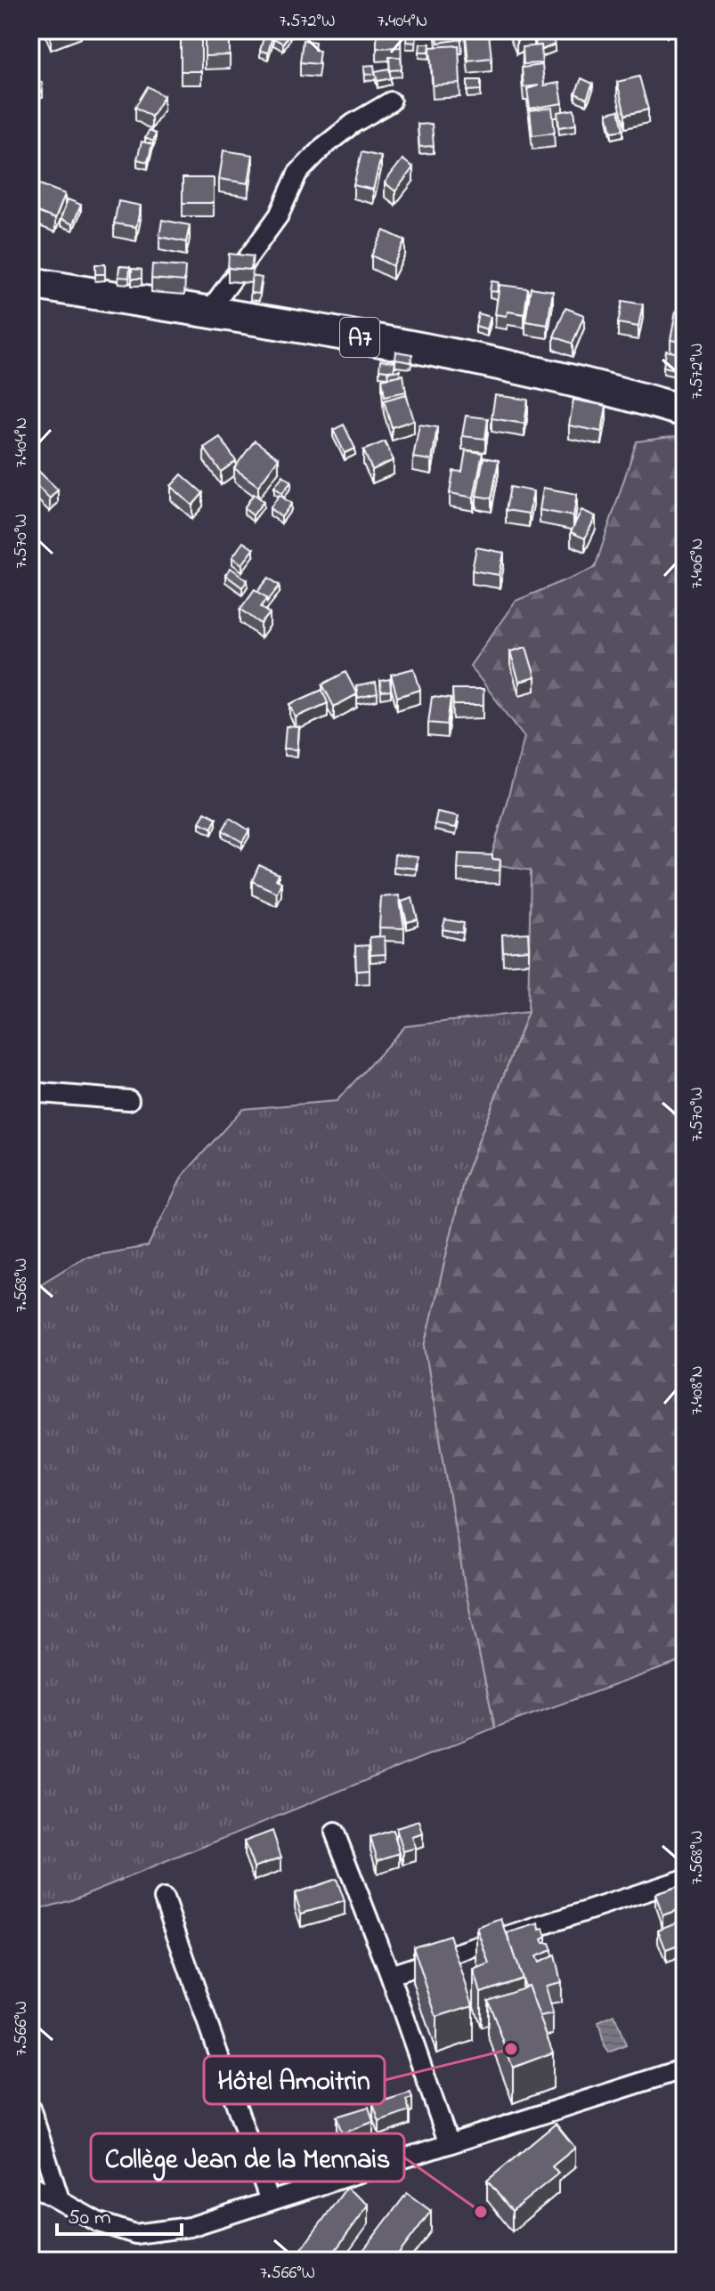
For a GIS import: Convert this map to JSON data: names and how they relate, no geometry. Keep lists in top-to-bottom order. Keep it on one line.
{"streets":{"main road":["A7"]},"places":["Hôtel Amoitrin","Collège Jean de la Mennais"],"scale_bar":"50 m","coordinates":["7.572°W","7.404°N","7.570°W","7.406°N","7.568°W","7.408°N","7.566°W"]}
